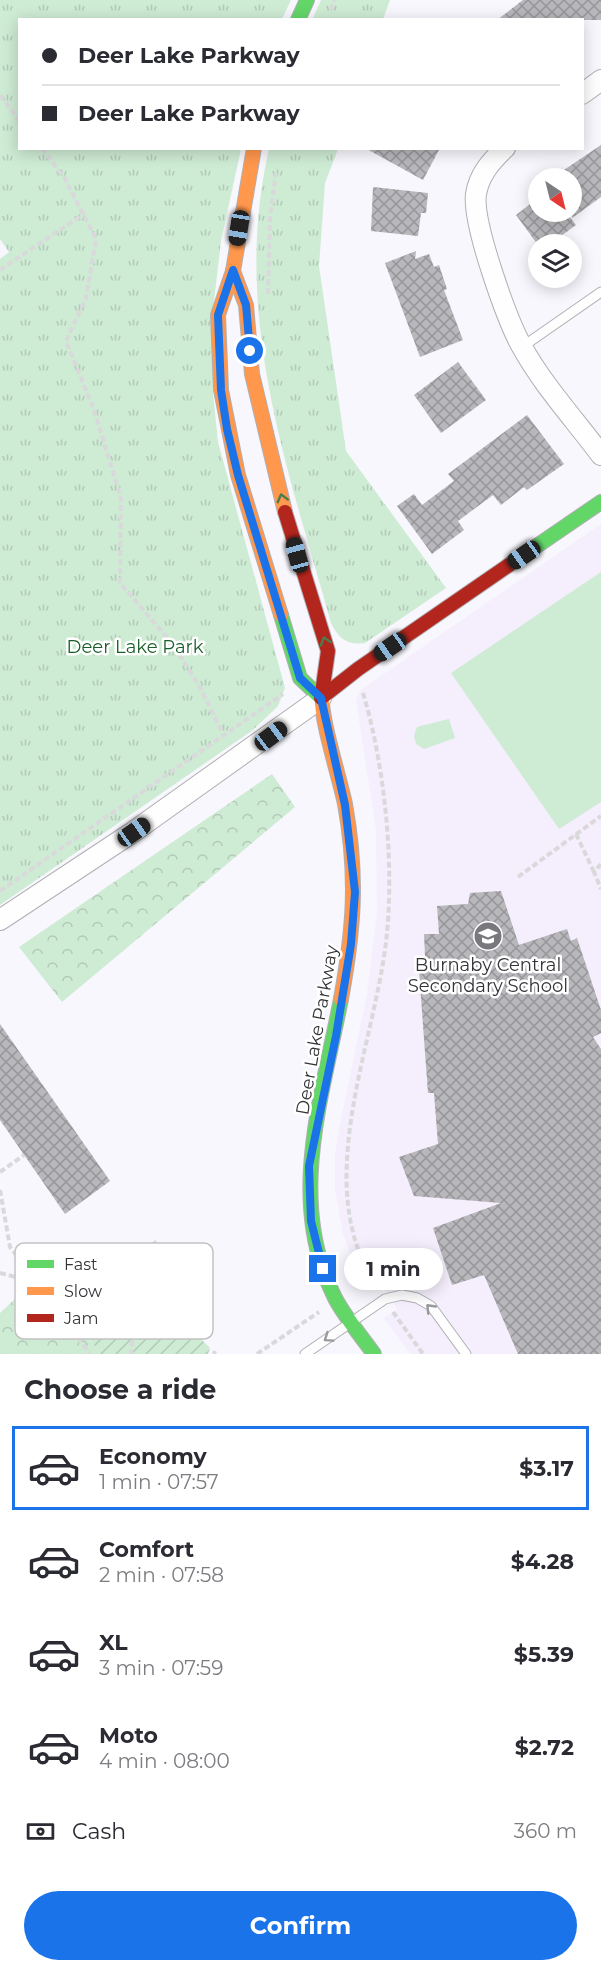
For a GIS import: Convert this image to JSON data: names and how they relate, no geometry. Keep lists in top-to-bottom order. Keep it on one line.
{"streets":{"main road":["Deer Lake Parkway"]},"parks":["Deer Lake Park"],"places":{"school or university":["Burnaby Central Secondary School"]},"legend":["Fast","Slow","Jam"],"north":"bottom right","page":{"banner":["Deer Lake Parkway","Deer Lake Parkway"],"bubble":"1 min","heading":"Choose a ride","list":[{"name":"Economy","note":"1 min · 07:57","value":"$3.17"},{"name":"Comfort","note":"2 min · 07:58","value":"$4.28"},{"name":"XL","note":"3 min · 07:59","value":"$5.39"},{"name":"Moto","note":"4 min · 08:00","value":"$2.72"}],"pay":["Cash","360 m"],"buttons":"Confirm"}}
